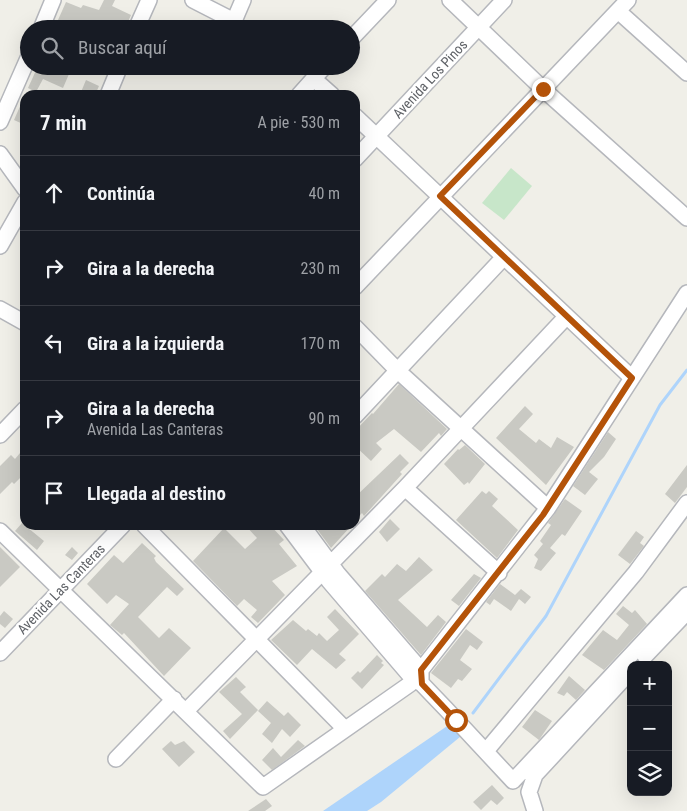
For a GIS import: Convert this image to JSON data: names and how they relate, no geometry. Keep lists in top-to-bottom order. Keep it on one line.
{"streets":{"street":["Avenida Los Pinos","Avenida Las Canteras"]},"page":{"search":"Buscar aquí","heading":["7 min","A pie · 530 m"],"list":[["Continúa","40 m"],["Gira a la derecha","230 m"],["Gira a la izquierda","170 m"],["Gira a la derecha","Avenida Las Canteras","90 m"],"Llegada al destino"],"map_buttons":["+","−"]}}
